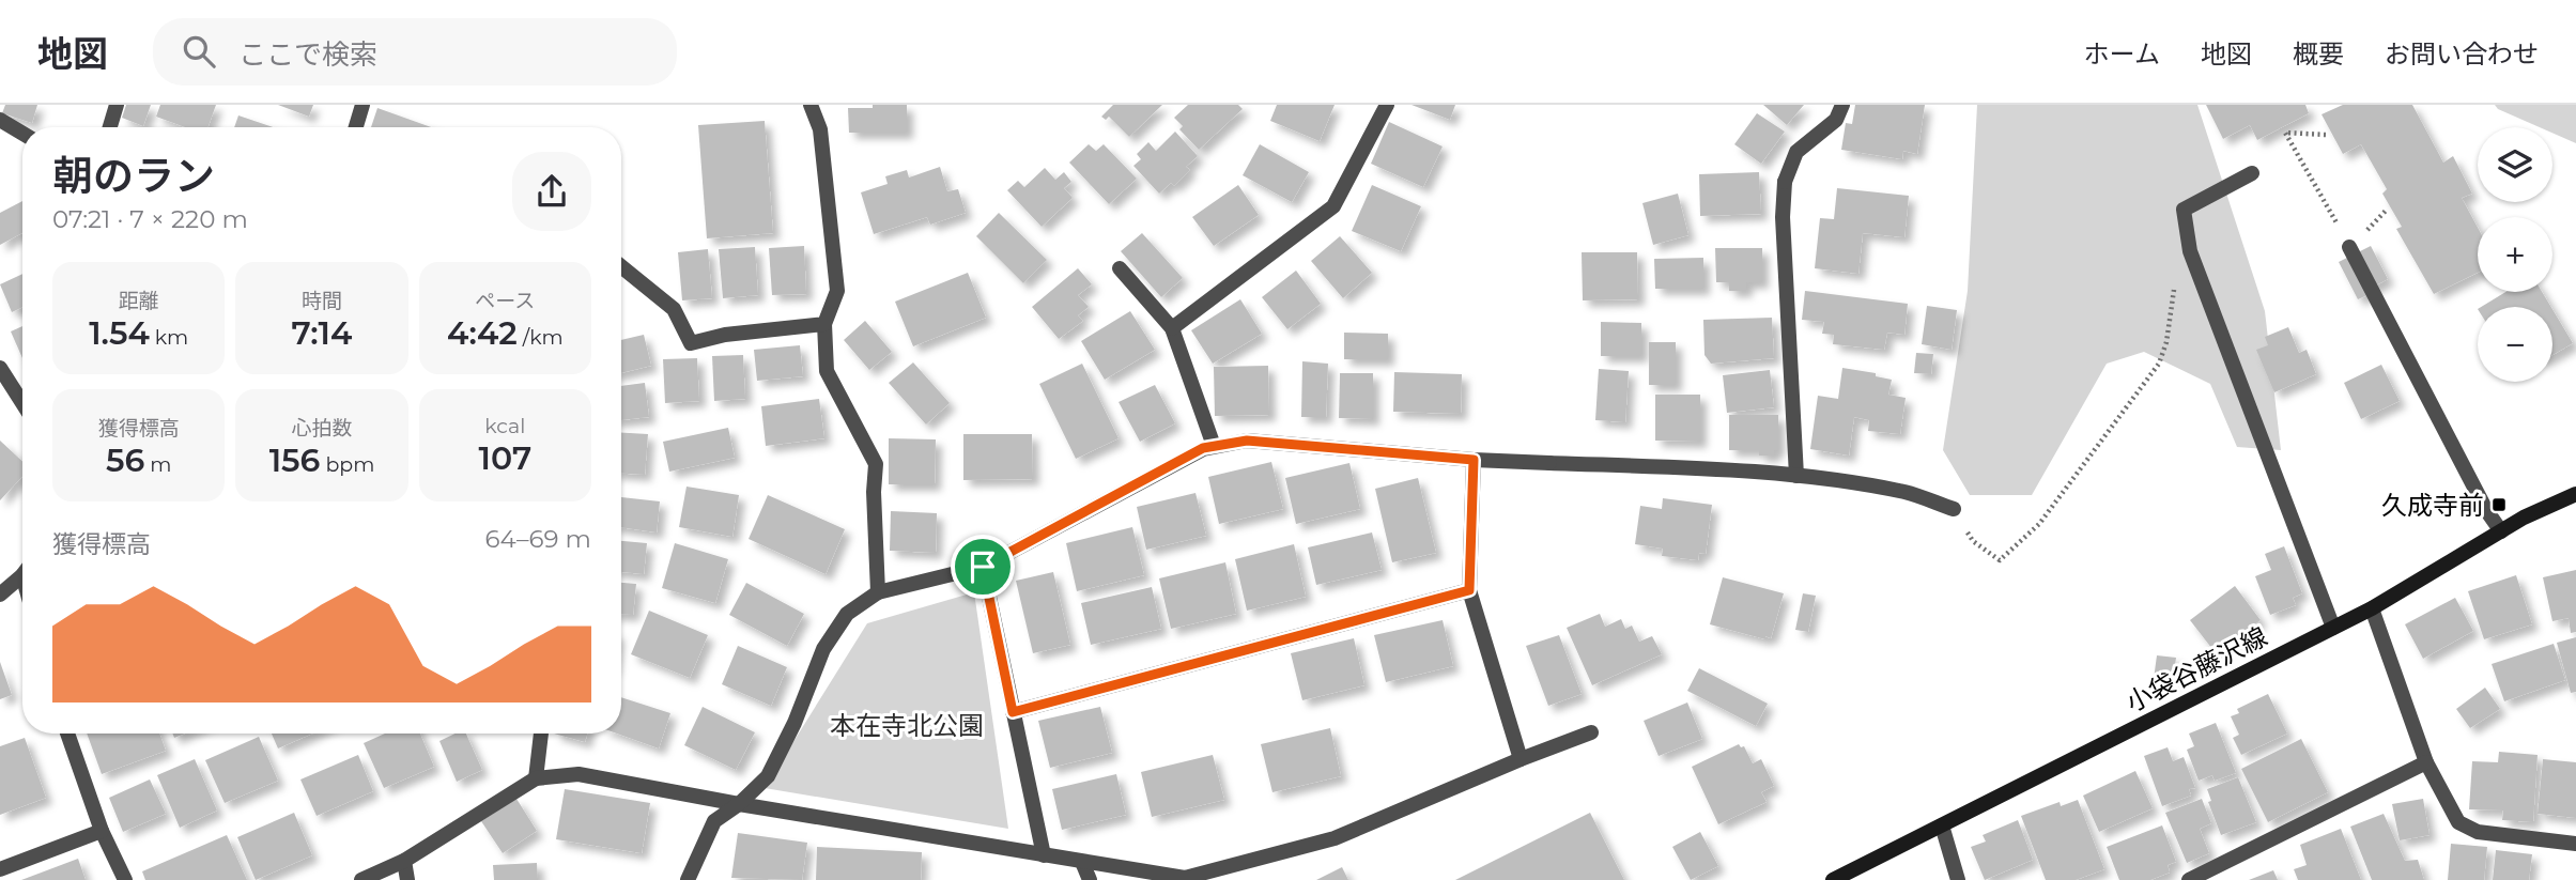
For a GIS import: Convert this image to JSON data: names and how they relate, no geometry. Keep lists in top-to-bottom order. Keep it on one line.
{"streets":{"main road":["小袋谷藤沢線"]},"parks":["本在寺北公園"],"places":{"transit":["久成寺前"]},"page":{"header":"地図","search":"ここで検索","nav":["ホーム","地図","概要","お問い合わせ"],"map_buttons":["+","−"],"heading":["朝のラン","07:21 · 7 × 220 m"],"stats":[["距離","1.54 km"],["時間","7:14"],["ペース","4:42 /km"],["獲得標高","56 m"],["心拍数","156 bpm"],["kcal","107"]],"chart":["獲得標高","64–69 m"]}}
